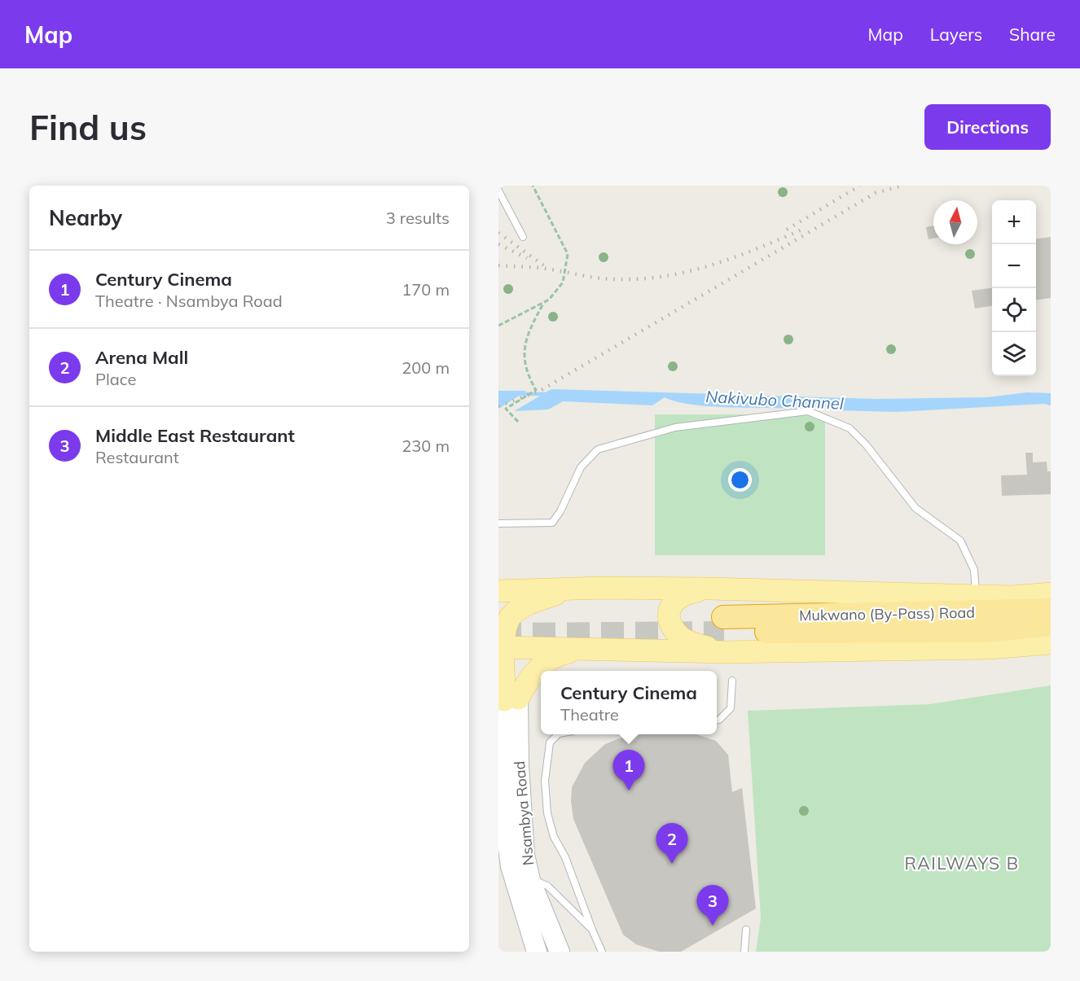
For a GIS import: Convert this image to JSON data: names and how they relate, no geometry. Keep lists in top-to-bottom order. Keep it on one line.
{"streets":{"highway":["Mukwano (By-Pass) Road"],"main road":["Nsambya Road"]},"districts":["RAILWAYS B"],"water":["Nakivubo Channel"],"north":"top","page":{"header":"Map","nav":["Map","Layers","Share"],"buttons":"Directions","title":"Find us","heading":["Nearby","3 results"],"map_buttons":["+","−"],"list":[{"mark":"1","name":"Century Cinema","note":"Theatre · Nsambya Road","value":"170 m"},{"mark":"2","name":"Arena Mall","note":"Place","value":"200 m"},{"mark":"3","name":"Middle East Restaurant","note":"Restaurant","value":"230 m"}],"popup":["Century Cinema","Theatre"],"pins":["1","2","3"]}}
